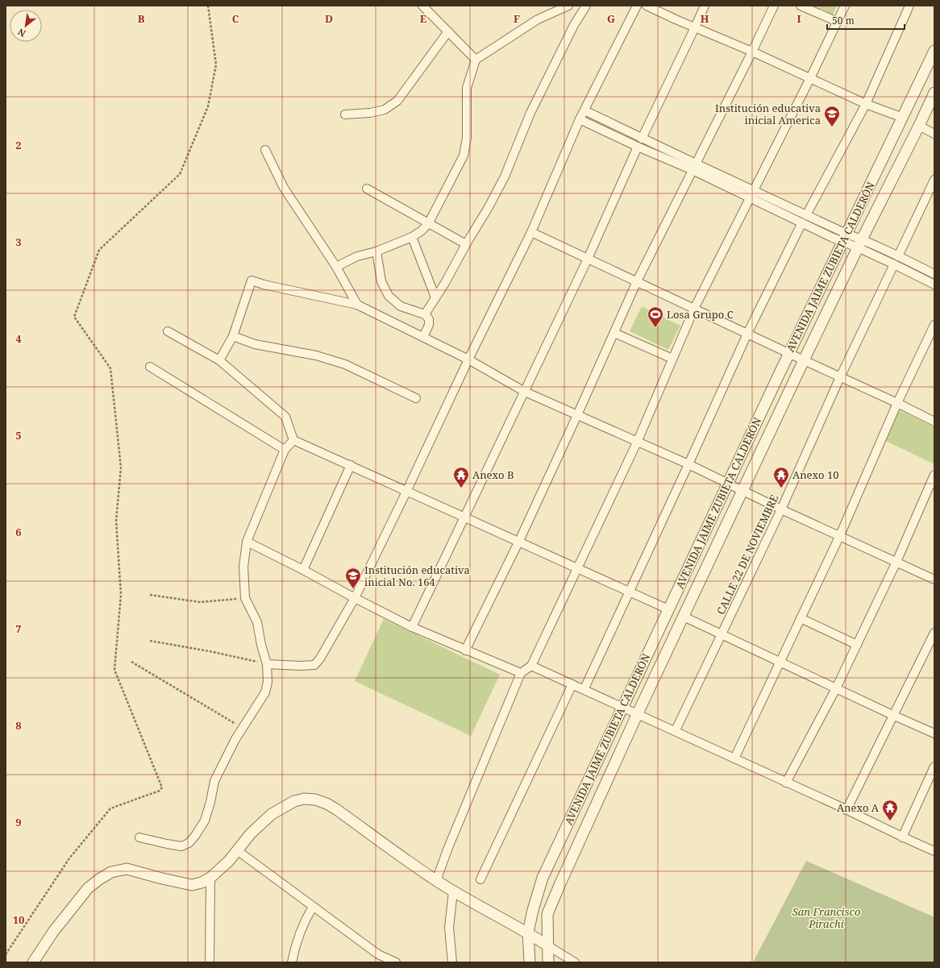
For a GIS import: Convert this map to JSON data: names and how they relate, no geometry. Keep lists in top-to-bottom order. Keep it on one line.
{"streets":{"street":["AVENIDA JAIME ZUBIETA CALDERÓN","CALLE 22 DE NOVIEMBRE"]},"parks":["San Francisco Pirachi"],"places":{"school or university":["Institución educativa inicial America","Institución educativa inicial No. 164"],"sports":["Losa Grupo C"],"temple":["Anexo B","Anexo 10","Anexo A"]},"scale_bar":"50 m","north":"bottom left","grid":{"columns":["B","C","D","E","F","G","H","I"],"rows":["2","3","4","5","6","7","8","9","10"]}}
